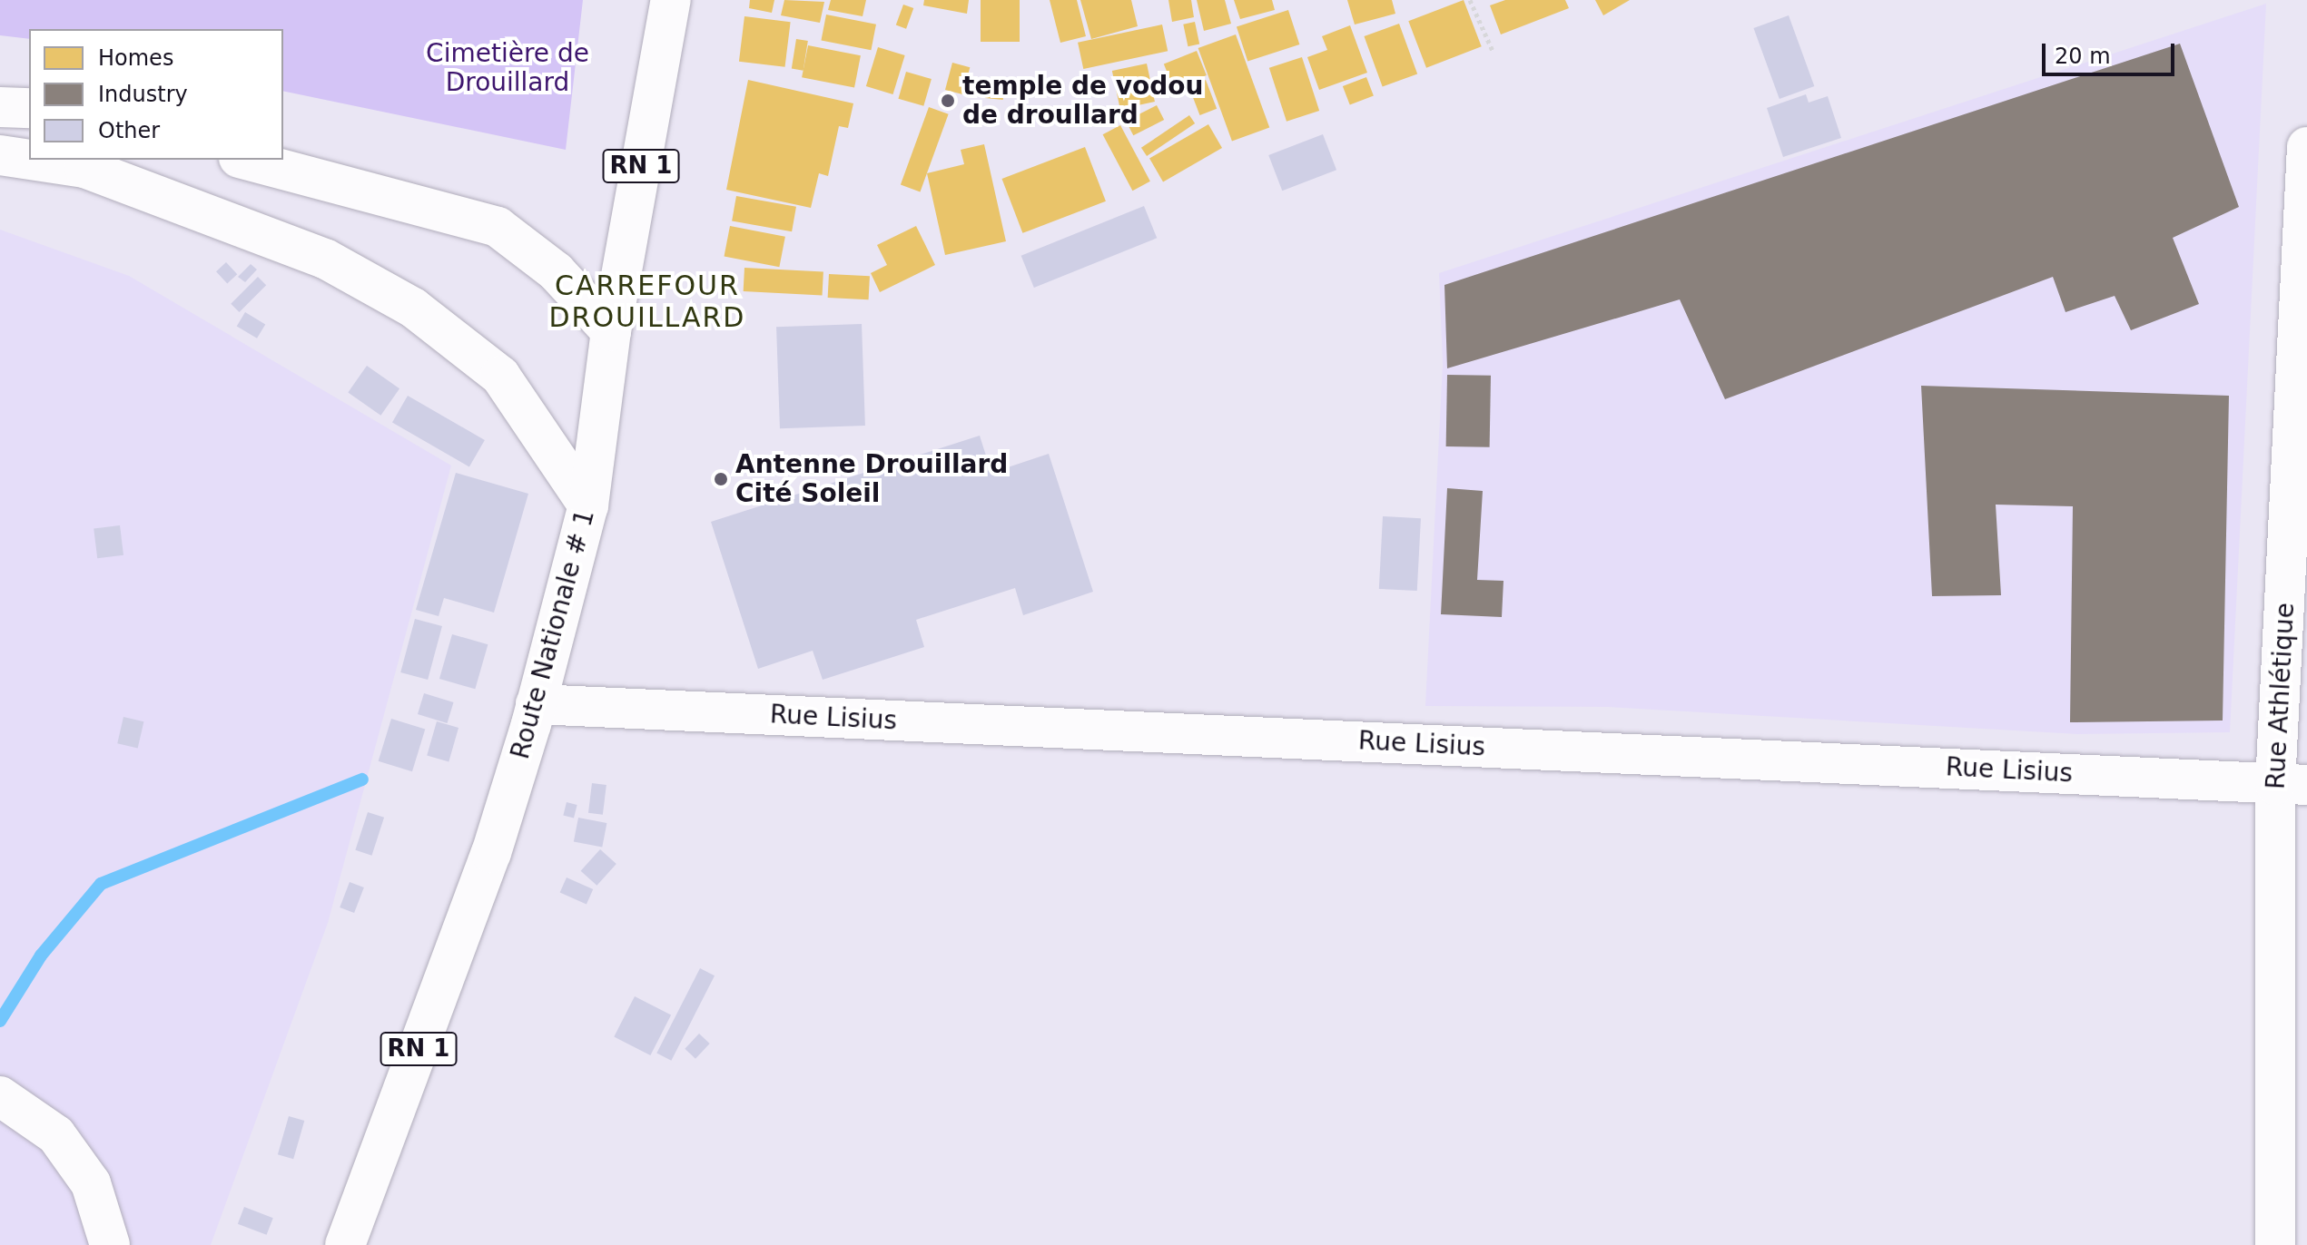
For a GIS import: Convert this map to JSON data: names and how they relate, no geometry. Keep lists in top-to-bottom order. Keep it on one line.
{"streets":{"street":["RN 1","Route Nationale # 1","Rue Athlétique","Rue Lisius"]},"crossings":[["Route Nationale # 1","Rue Lisius"],["Rue Athlétique","Rue Lisius"]],"districts":["CARREFOUR DROUILLARD"],"parks":["Cimetière de Drouillard"],"places":["temple de vodou de droullard","Antenne Drouillard Cité Soleil"],"legend":["Homes","Industry","Other"],"scale_bar":"20 m"}
